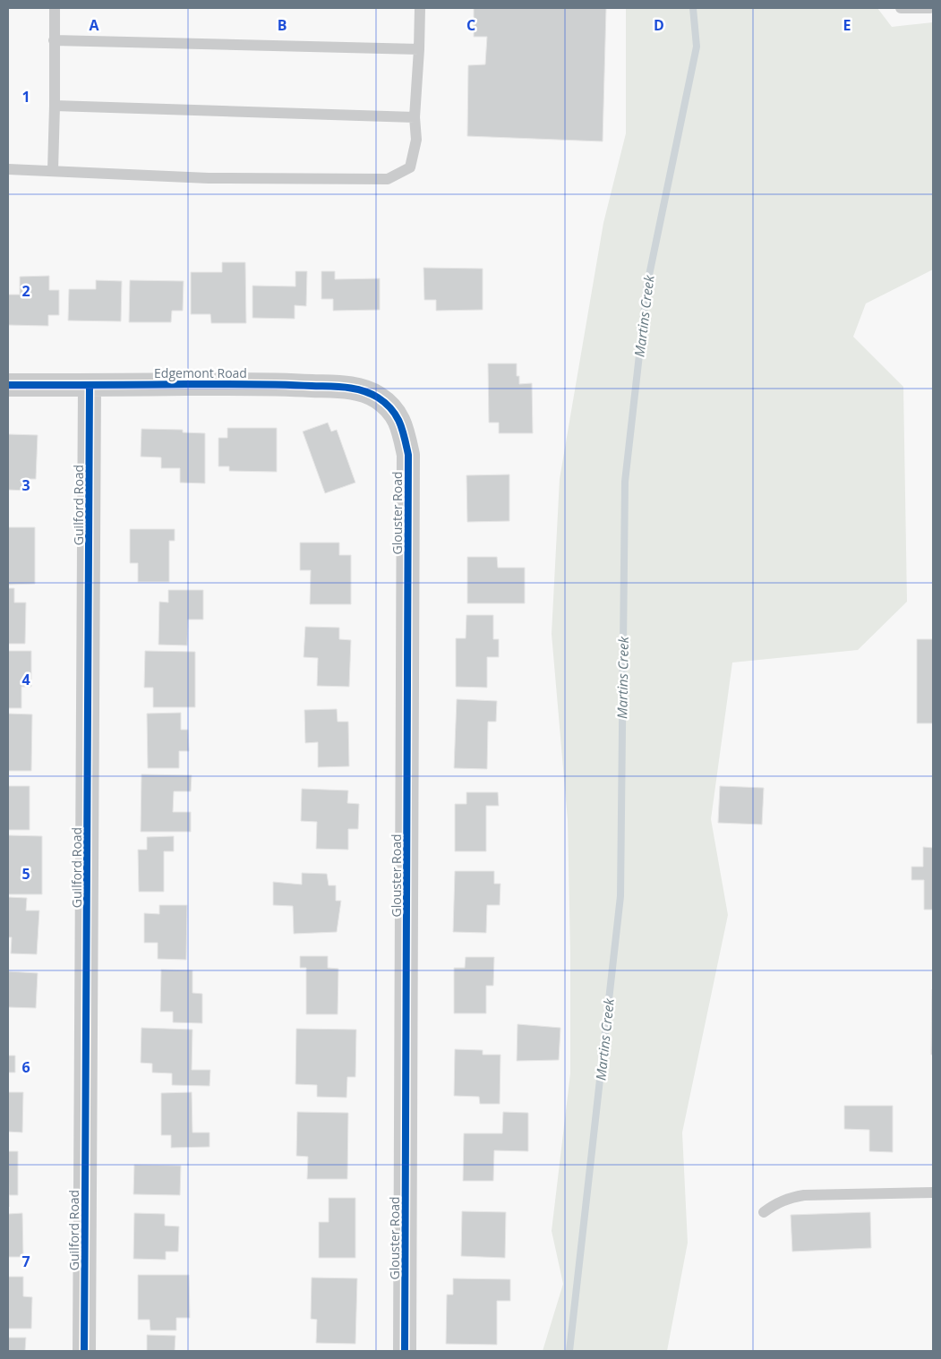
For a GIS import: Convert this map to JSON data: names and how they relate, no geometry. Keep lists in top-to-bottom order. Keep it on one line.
{"streets":{"street":["Edgemont Road","Guilford Road","Glouster Road"]},"crossings":[["Edgemont Road","Guilford Road"],["Edgemont Road","Glouster Road"]],"water":["Martins Creek"],"grid":{"columns":["A","B","C","D","E"],"rows":["1","2","3","4","5","6","7"]}}
